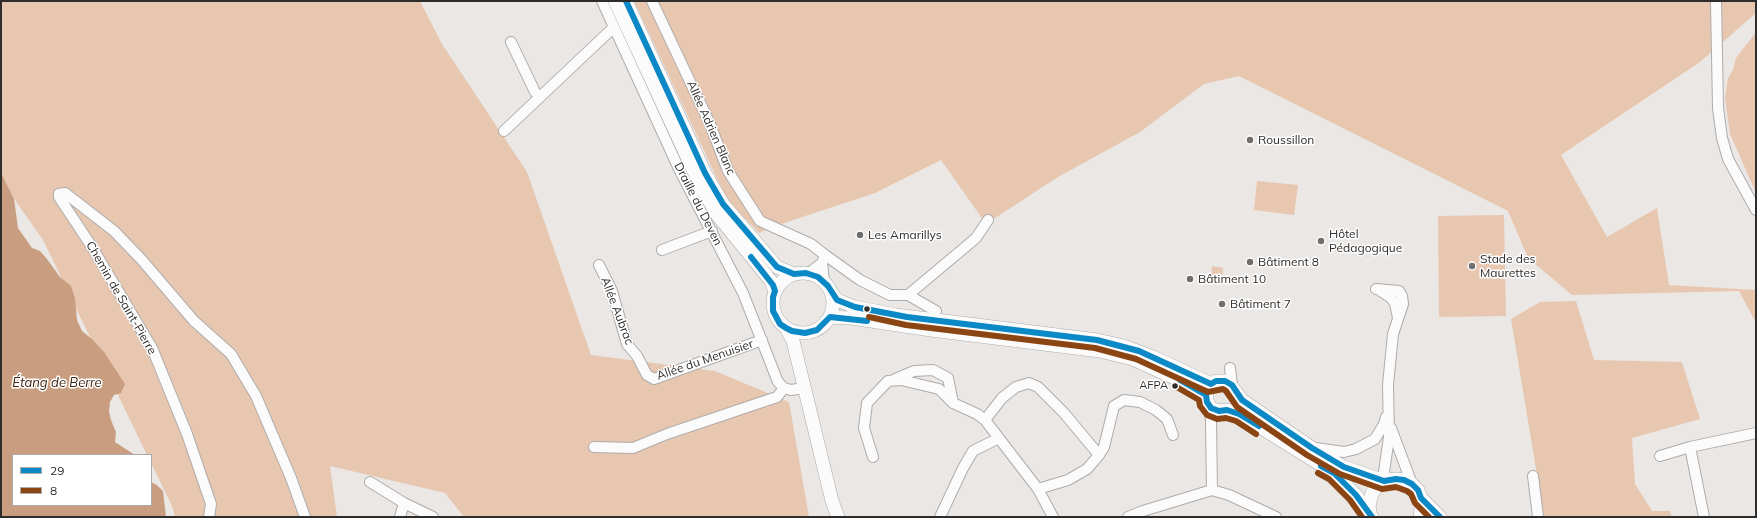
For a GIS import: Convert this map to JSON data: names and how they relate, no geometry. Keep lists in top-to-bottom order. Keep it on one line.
{"streets":{"street":["Allée Adrien Blanc","Draille du Deven","Chemin de Saint-Pierre","Allée Aubrac","Allée du Menuisier"]},"crossings":[["Draille du Deven","Allée du Menuisier"],["Allée Aubrac","Allée du Menuisier"]],"water":["Étang de Berre"],"places":["Roussillon","Les Amarillys","Hôtel Pédagogique","Bâtiment 8","Stade des Maurettes","Bâtiment 10","Bâtiment 7","AFPA"],"lines":["transit line 29","transit line 8"],"legend":["29","8"]}
